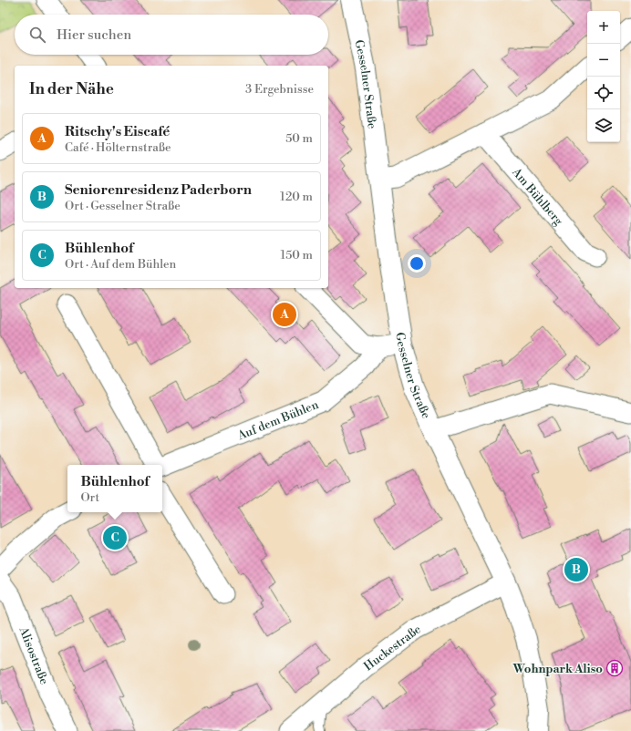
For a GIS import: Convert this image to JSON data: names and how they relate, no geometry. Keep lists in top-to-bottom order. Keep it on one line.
{"streets":{"street":["Gesselner Straße","Am Bühlberg","Auf dem Bühlen","Huckestraße","Alisostraße"]},"crossings":[["Gesselner Straße","Huckestraße"]],"places":{"building":["Wohnpark Aliso"]},"page":{"map_buttons":["+","−"],"search":"Hier suchen","heading":["In der Nähe","3 Ergebnisse"],"list":[{"mark":"A","name":"Ritschy's Eiscafé","note":"Café · Hölternstraße","value":"50 m"},{"mark":"B","name":"Seniorenresidenz Paderborn","note":"Ort · Gesselner Straße","value":"120 m"},{"mark":"C","name":"Bühlenhof","note":"Ort · Auf dem Bühlen","value":"150 m"}],"pins":["A","C","B"],"popup":["Bühlenhof","Ort"]}}
